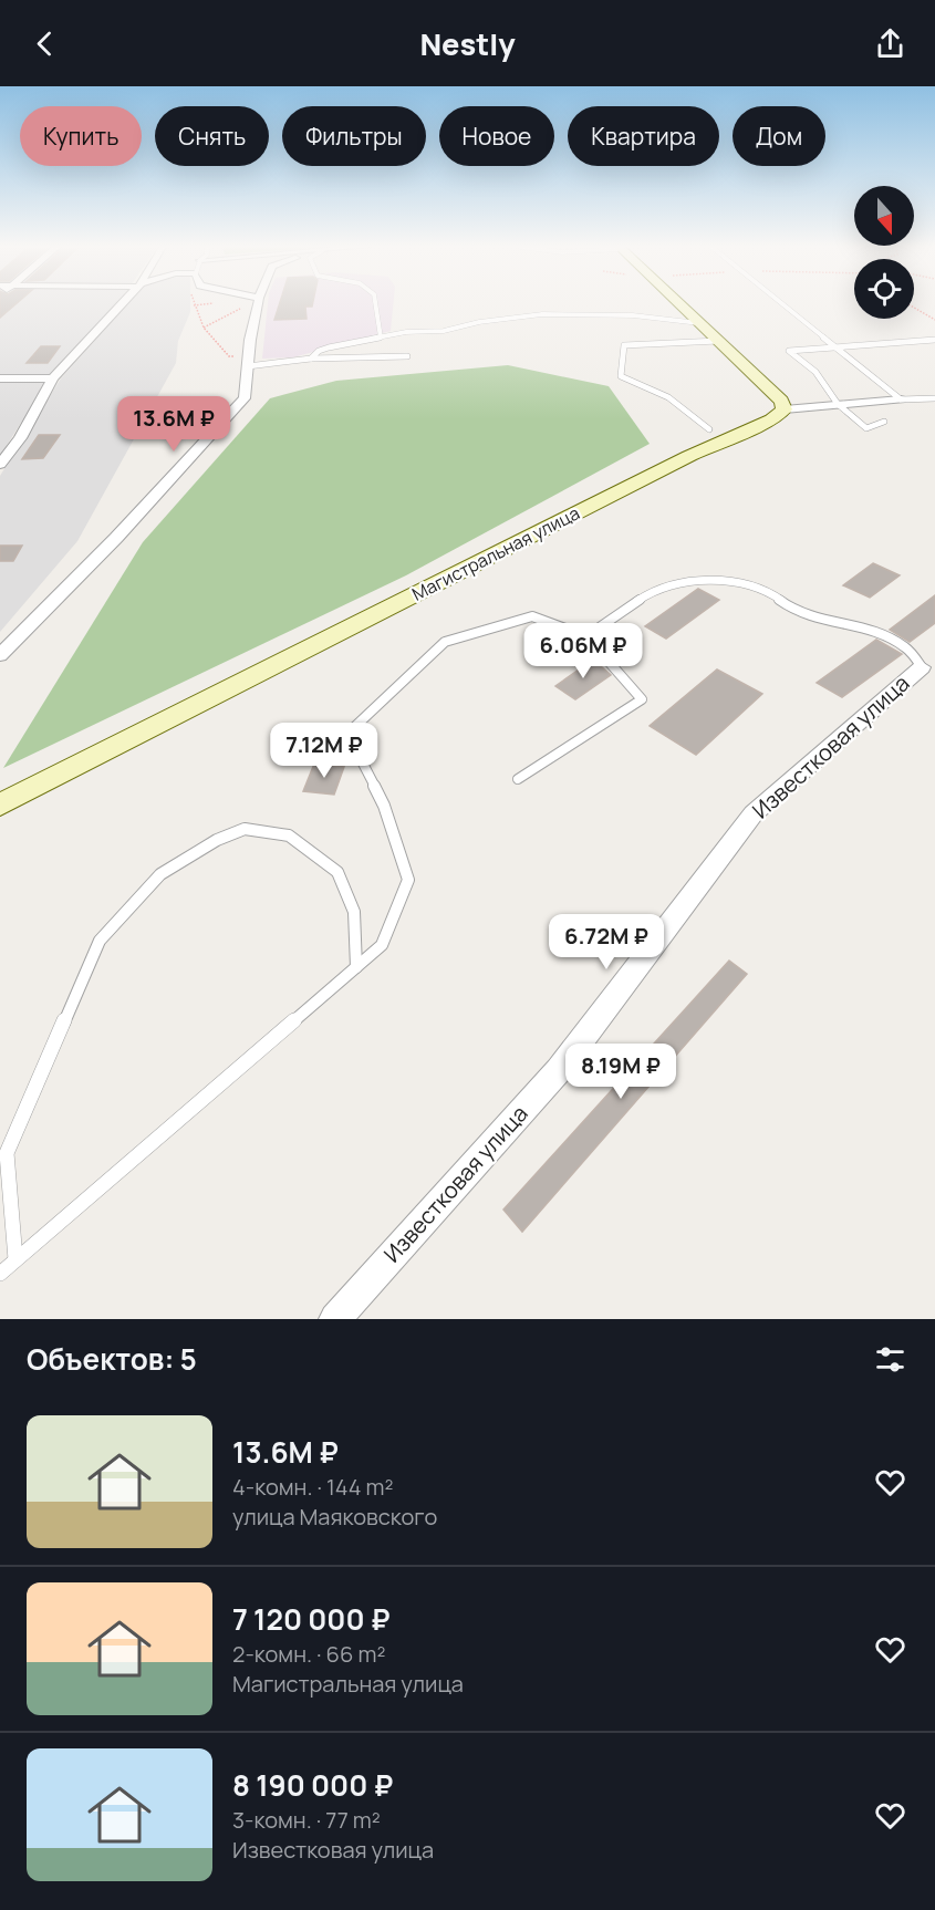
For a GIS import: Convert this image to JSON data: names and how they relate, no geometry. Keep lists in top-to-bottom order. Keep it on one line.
{"streets":{"street":["Магистральная улица","Известковая улица"]},"north":"bottom","page":{"header":"Nestly","chip":["Купить","Снять","Фильтры","Новое","Квартира","Дом"],"price":["13.6M ₽","6.06M ₽","7.12M ₽","6.72M ₽","8.19M ₽"],"heading":"Объектов: 5","list":[{"name":"13.6M ₽","note":"4-комн. · 144 m² · улица Маяковского"},{"name":"7 120 000 ₽","note":"2-комн. · 66 m² · Магистральная улица"},{"name":"8 190 000 ₽","note":"3-комн. · 77 m² · Известковая улица"}]}}
